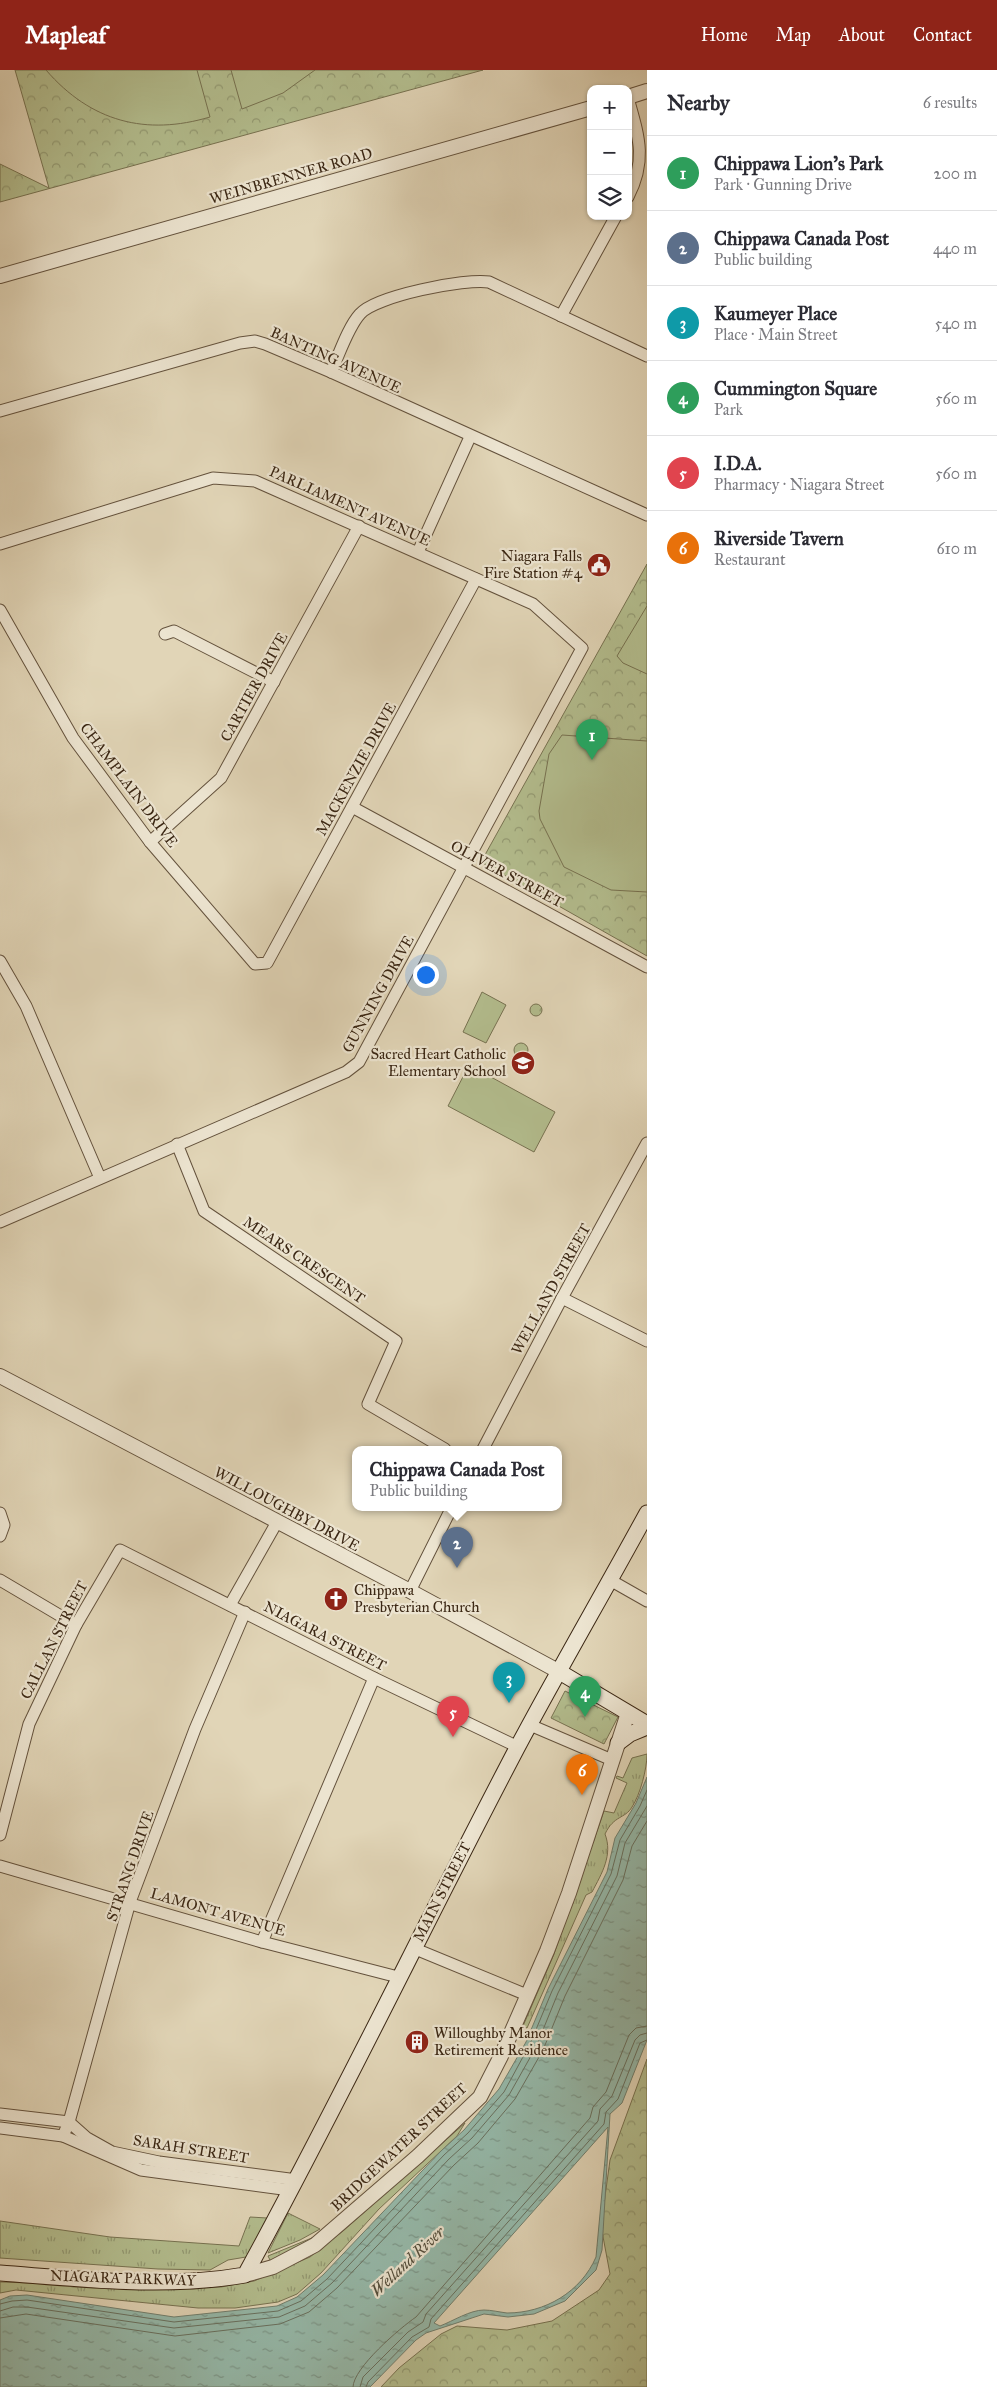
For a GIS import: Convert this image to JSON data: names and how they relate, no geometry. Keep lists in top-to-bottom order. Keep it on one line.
{"streets":{"main road":["MAIN STREET","NIAGARA PARKWAY"],"street":["WEINBRENNER ROAD","BANTING AVENUE","PARLIAMENT AVENUE","CARTIER DRIVE","MACKENZIE DRIVE","CHAMPLAIN DRIVE","OLIVER STREET","GUNNING DRIVE","MEARS CRESCENT","WELLAND STREET","WILLOUGHBY DRIVE","NIAGARA STREET","CALLAN STREET","STRANG DRIVE","LAMONT AVENUE","BRIDGEWATER STREET","SARAH STREET"]},"crossings":[["PARLIAMENT AVENUE","CARTIER DRIVE"],["PARLIAMENT AVENUE","MACKENZIE DRIVE"],["PARLIAMENT AVENUE","GUNNING DRIVE"],["CARTIER DRIVE","CHAMPLAIN DRIVE"],["MACKENZIE DRIVE","CHAMPLAIN DRIVE"],["MACKENZIE DRIVE","OLIVER STREET"],["OLIVER STREET","GUNNING DRIVE"],["GUNNING DRIVE","MEARS CRESCENT"],["WILLOUGHBY DRIVE","MAIN STREET"],["NIAGARA STREET","CALLAN STREET"],["NIAGARA STREET","STRANG DRIVE"],["NIAGARA STREET","MAIN STREET"],["STRANG DRIVE","LAMONT AVENUE"],["STRANG DRIVE","SARAH STREET"],["MAIN STREET","LAMONT AVENUE"],["MAIN STREET","BRIDGEWATER STREET"],["MAIN STREET","SARAH STREET"],["MAIN STREET","NIAGARA PARKWAY"],["BRIDGEWATER STREET","NIAGARA PARKWAY"]],"water":["Welland River"],"places":{"public building":["Niagara Falls Fire Station #4"],"school or university":["Sacred Heart Catholic Elementary School"],"church":["Chippawa Presbyterian Church"],"building":["Willoughby Manor Retirement Residence"]},"page":{"header":"Mapleaf","nav":["Home","Map","About","Contact"],"heading":["Nearby","6 results"],"map_buttons":["+","−"],"list":[{"mark":"1","name":"Chippawa Lion's Park","note":"Park · Gunning Drive","value":"200 m"},{"mark":"2","name":"Chippawa Canada Post","note":"Public building","value":"440 m"},{"mark":"3","name":"Kaumeyer Place","note":"Place · Main Street","value":"540 m"},{"mark":"4","name":"Cummington Square","note":"Park","value":"560 m"},{"mark":"5","name":"I.D.A.","note":"Pharmacy · Niagara Street","value":"560 m"},{"mark":"6","name":"Riverside Tavern","note":"Restaurant","value":"610 m"}],"pins":["1","2","3","4","5","6"],"popup":["Chippawa Canada Post","Public building"]}}
